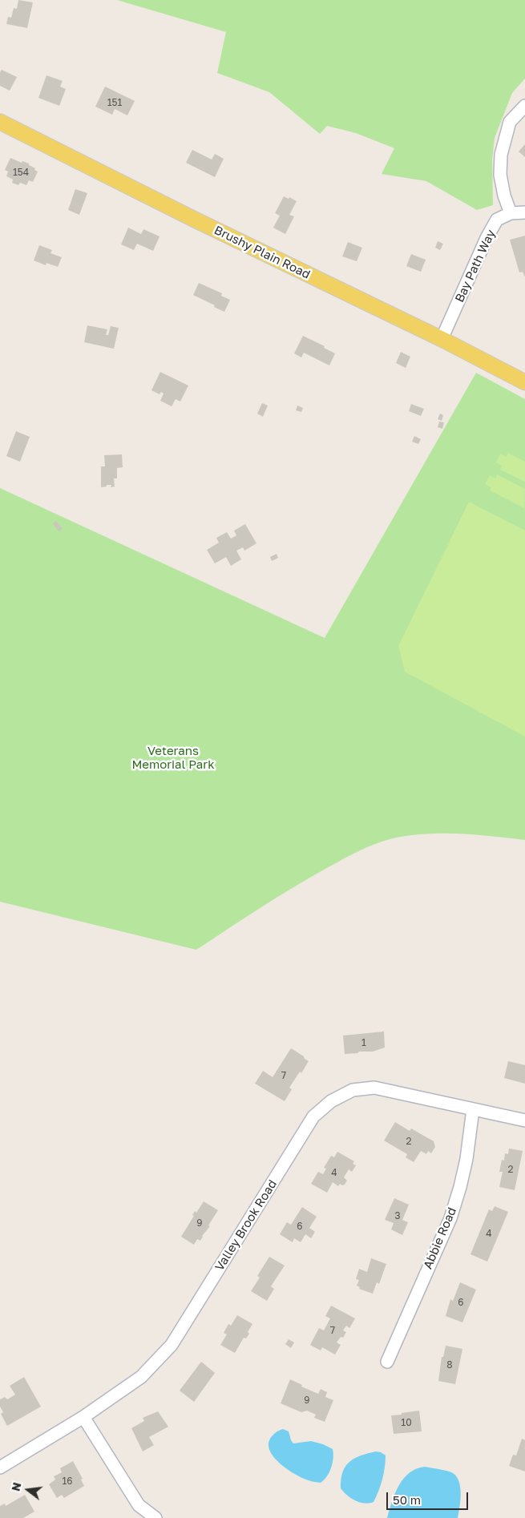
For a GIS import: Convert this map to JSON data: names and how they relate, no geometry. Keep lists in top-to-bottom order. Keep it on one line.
{"streets":{"main road":["Brushy Plain Road"],"street":["Bay Path Way","Valley Brook Road","Abbie Road"]},"crossings":[["Brushy Plain Road","Bay Path Way"],["Valley Brook Road","Abbie Road"]],"parks":["Veterans Memorial Park"],"house_numbers":["151","154","1","7","2","2","4","3","9","6","4","6","7","8","9","10","16"],"scale_bar":"50 m","north":"left"}
